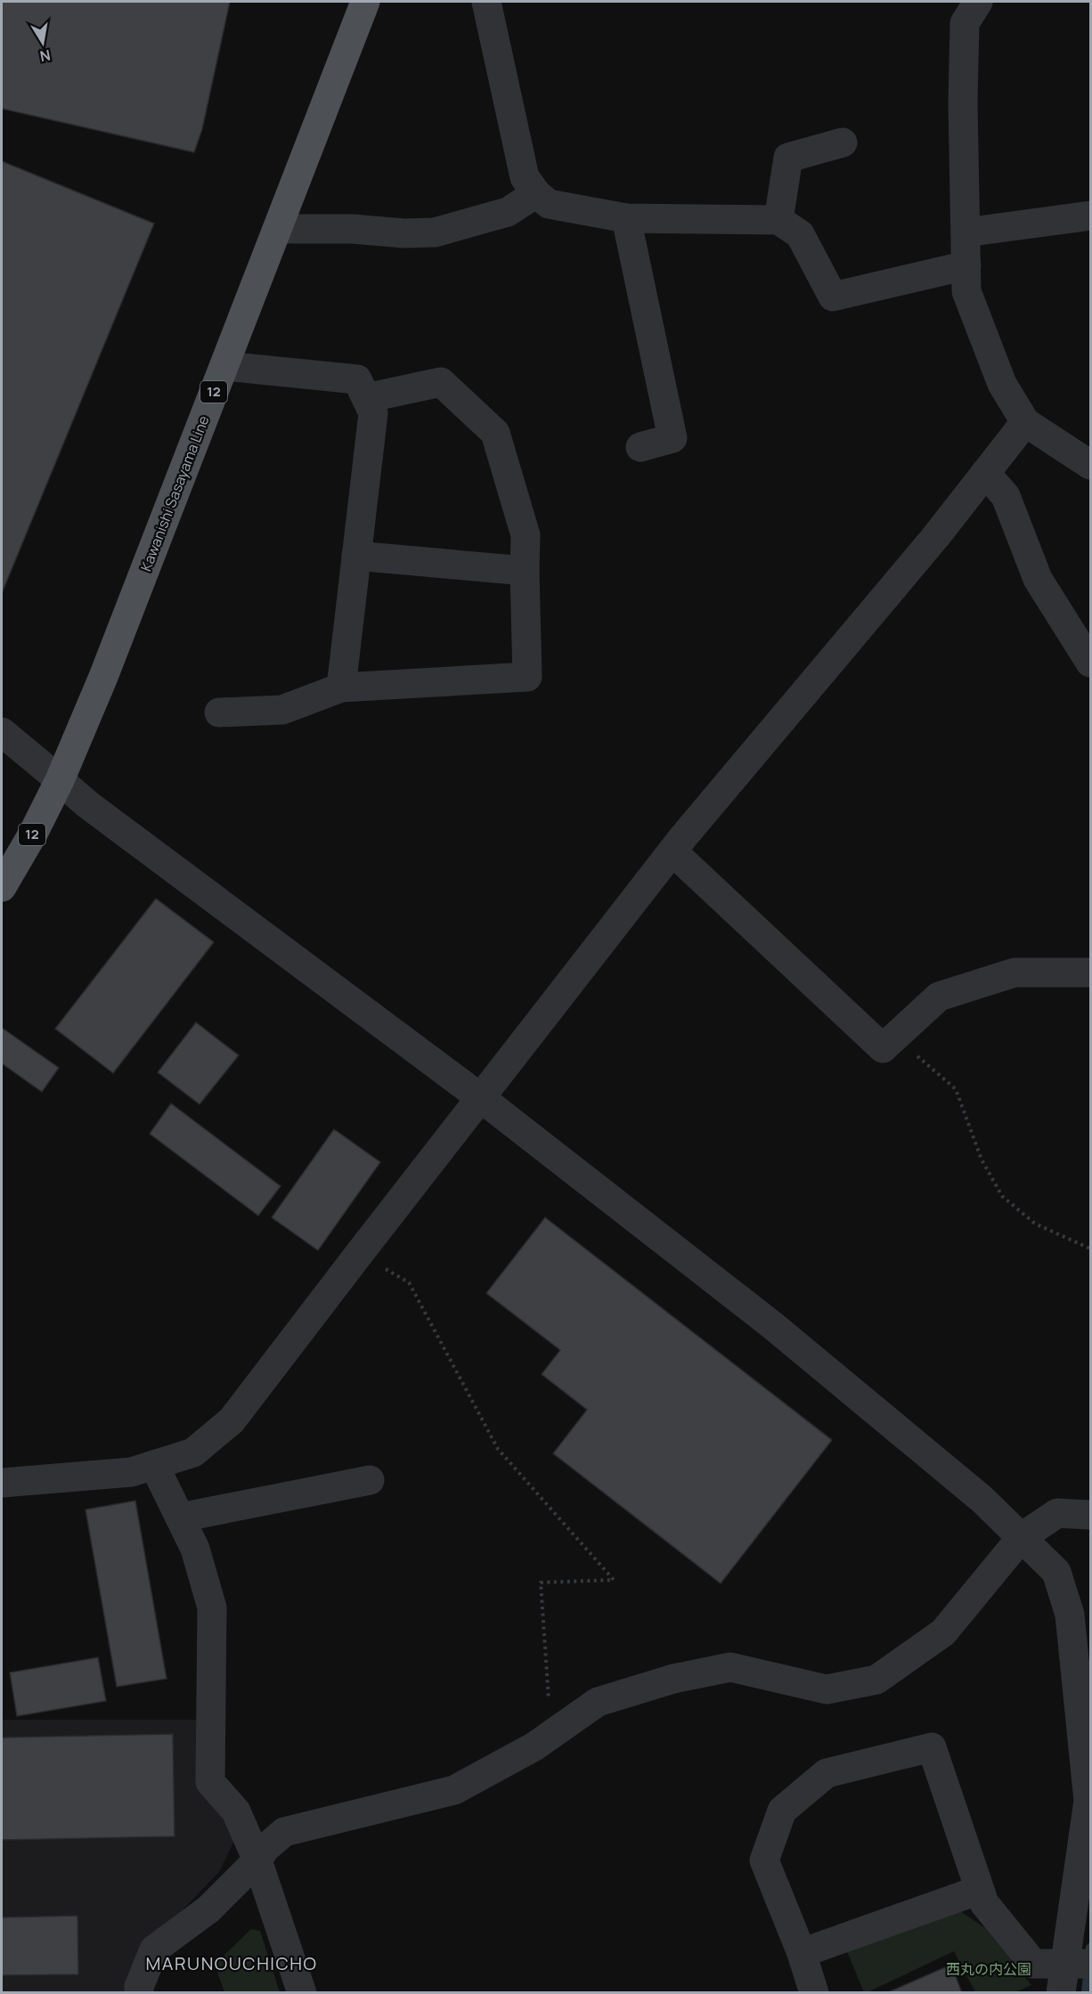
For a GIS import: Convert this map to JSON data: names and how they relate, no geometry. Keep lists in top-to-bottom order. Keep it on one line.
{"streets":{"main road":["12","Kawanishi Sasayama Line"]},"districts":["MARUNOUCHICHO"],"parks":["西丸の内公園"],"north":"bottom"}
